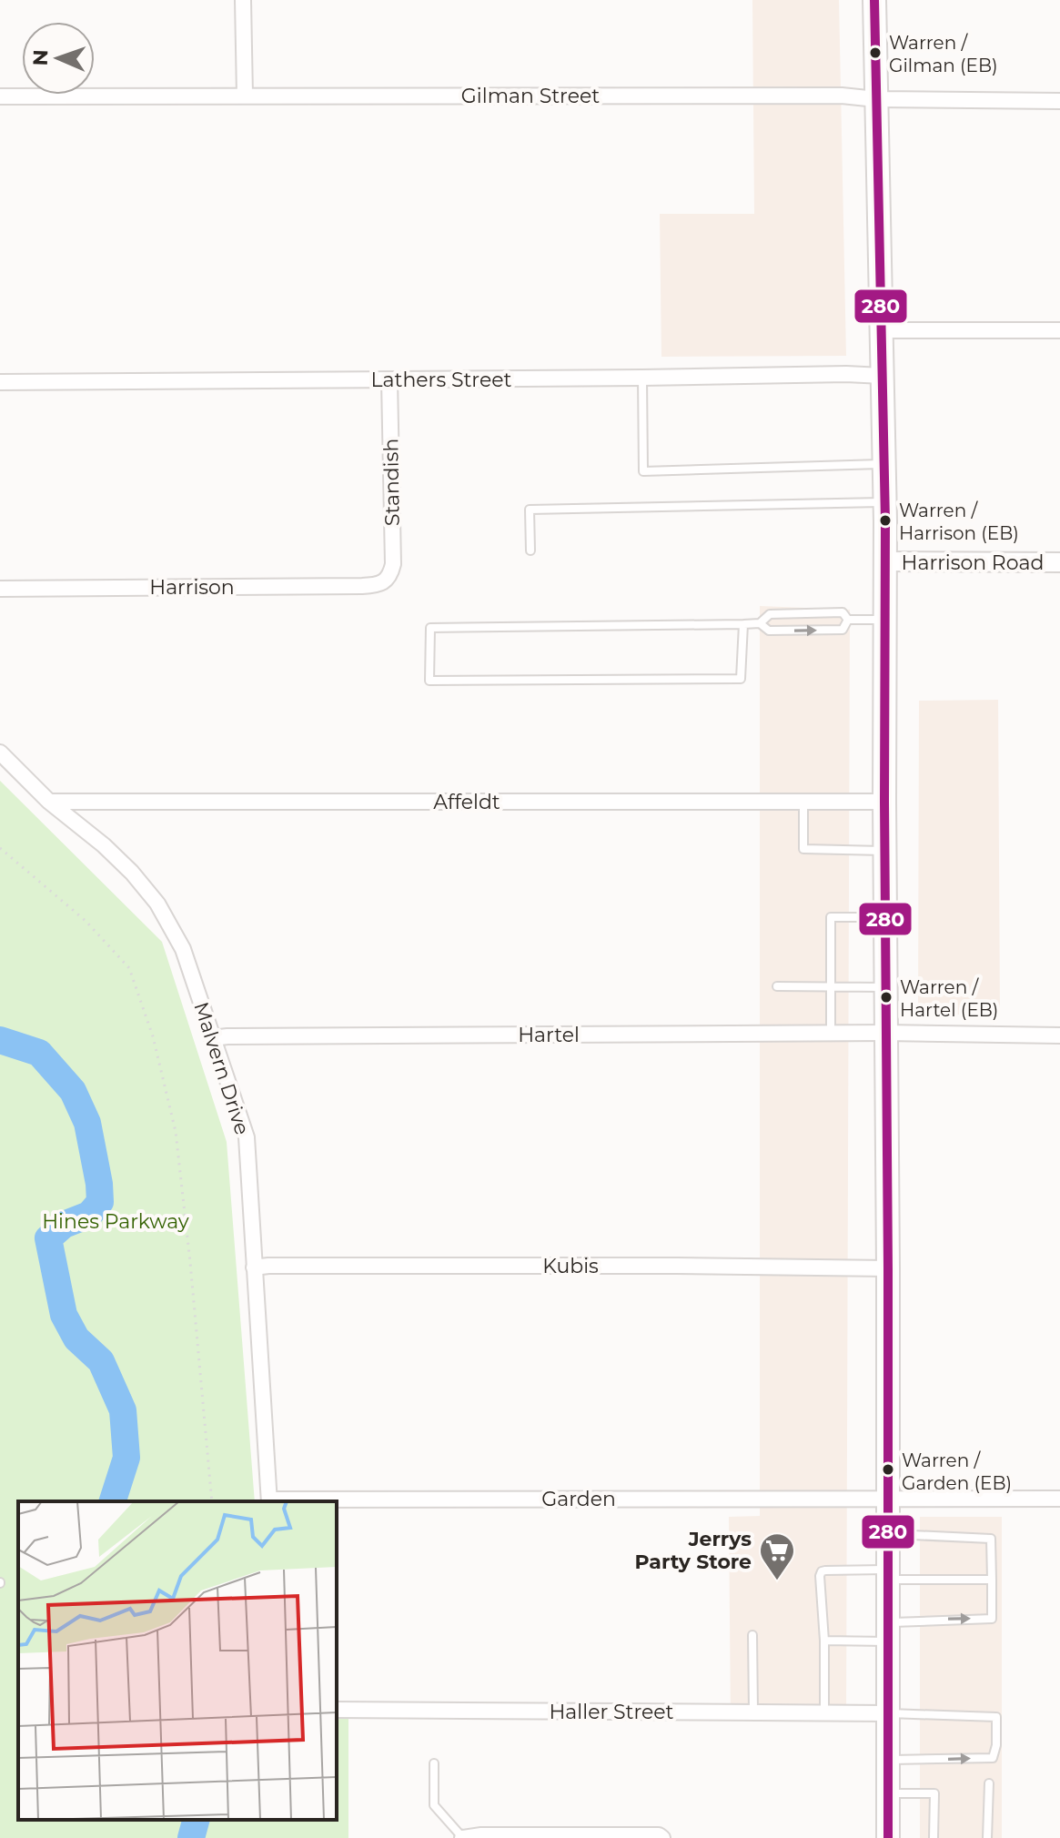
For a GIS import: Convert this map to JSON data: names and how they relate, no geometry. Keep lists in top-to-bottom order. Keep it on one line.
{"streets":{"street":["Gilman Street","Lathers Street","Standish","Harrison Road","Harrison","Affeldt","Hartel","Malvern Drive","Kubis","Garden","Haller Street"]},"crossings":[["Lathers Street","Standish"],["Standish","Harrison"],["Affeldt","Malvern Drive"],["Hartel","Malvern Drive"],["Malvern Drive","Kubis"],["Malvern Drive","Garden"]],"parks":["Hines Parkway"],"places":{"other":["Warren / Gilman (EB)","Warren / Harrison (EB)","Warren / Hartel (EB)","Warren / Garden (EB)"],"supermarket":["Jerrys Party Store"]},"lines":["transit line 280"],"north":"left"}
